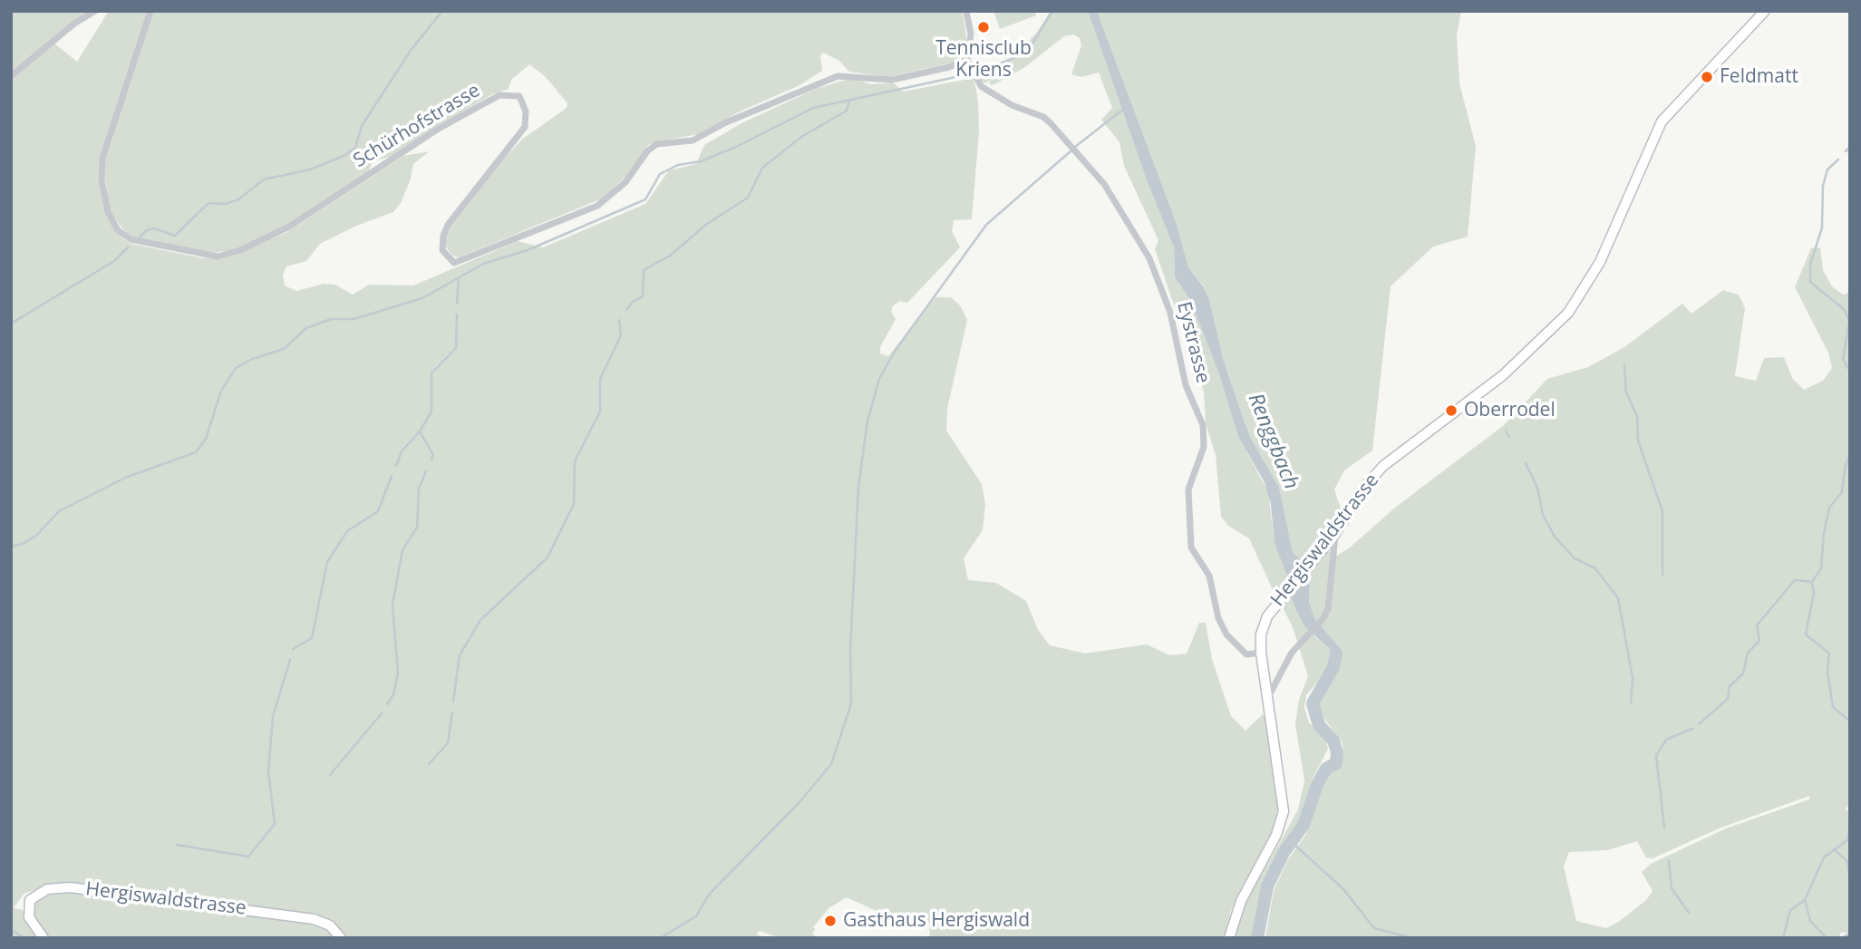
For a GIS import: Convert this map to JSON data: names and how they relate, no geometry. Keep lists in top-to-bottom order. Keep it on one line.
{"streets":{"street":["Schürhofstrasse","Eystrasse","Hergiswaldstrasse"]},"crossings":[["Schürhofstrasse","Eystrasse"],["Eystrasse","Hergiswaldstrasse"]],"water":["Renggbach"],"places":["Tennisclub Kriens","Feldmatt","Oberrodel","Gasthaus Hergiswald"]}
